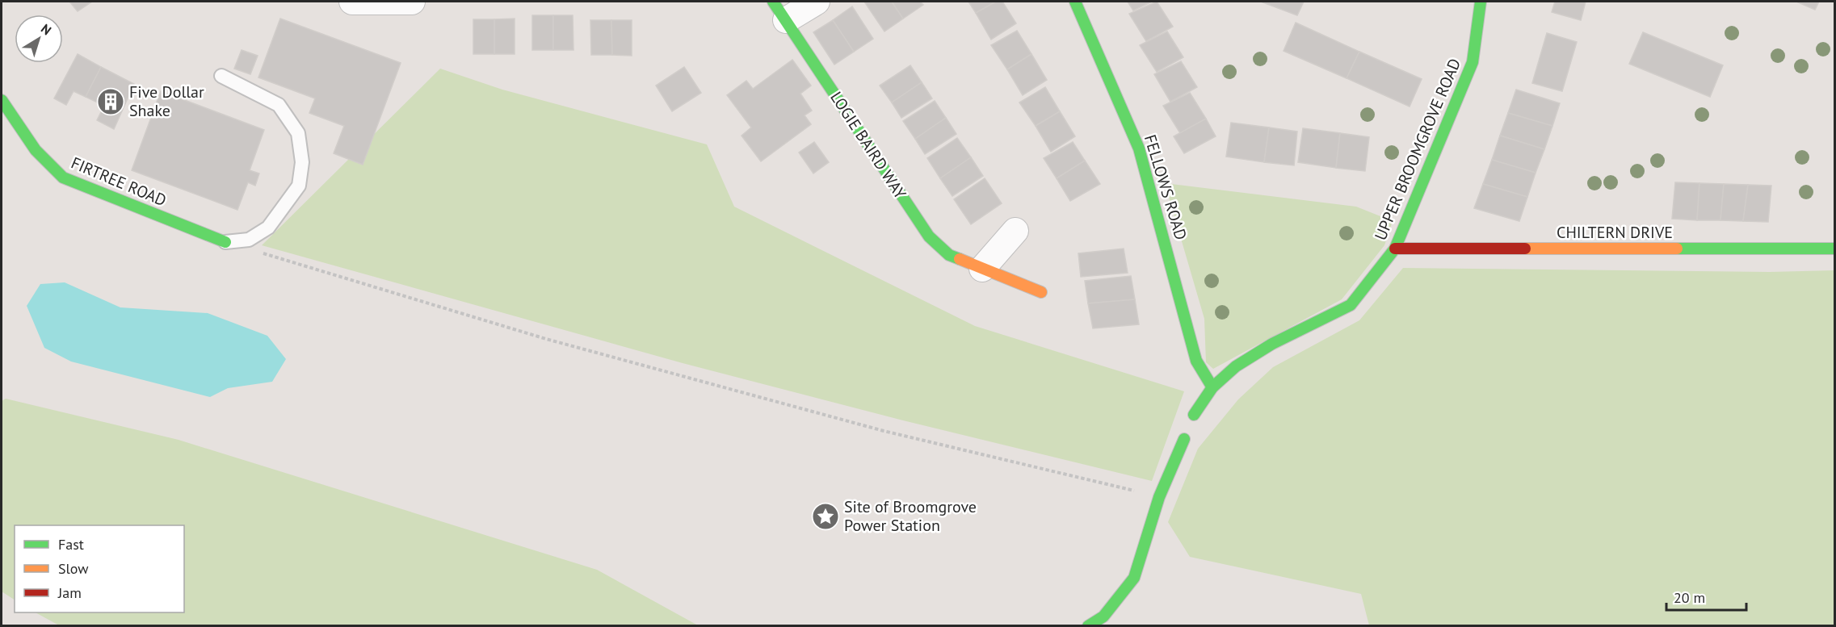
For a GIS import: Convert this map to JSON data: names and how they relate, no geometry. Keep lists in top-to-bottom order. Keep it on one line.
{"streets":{"street":["LOGIE BAIRD WAY","UPPER BROOMGROVE ROAD","FIRTREE ROAD","FELLOWS ROAD","CHILTERN DRIVE"]},"crossings":[["UPPER BROOMGROVE ROAD","FELLOWS ROAD"],["UPPER BROOMGROVE ROAD","CHILTERN DRIVE"]],"places":{"building":["Five Dollar Shake"],"place":["Site of Broomgrove Power Station"]},"legend":["Fast","Slow","Jam"],"scale_bar":"20 m","north":"top right"}
